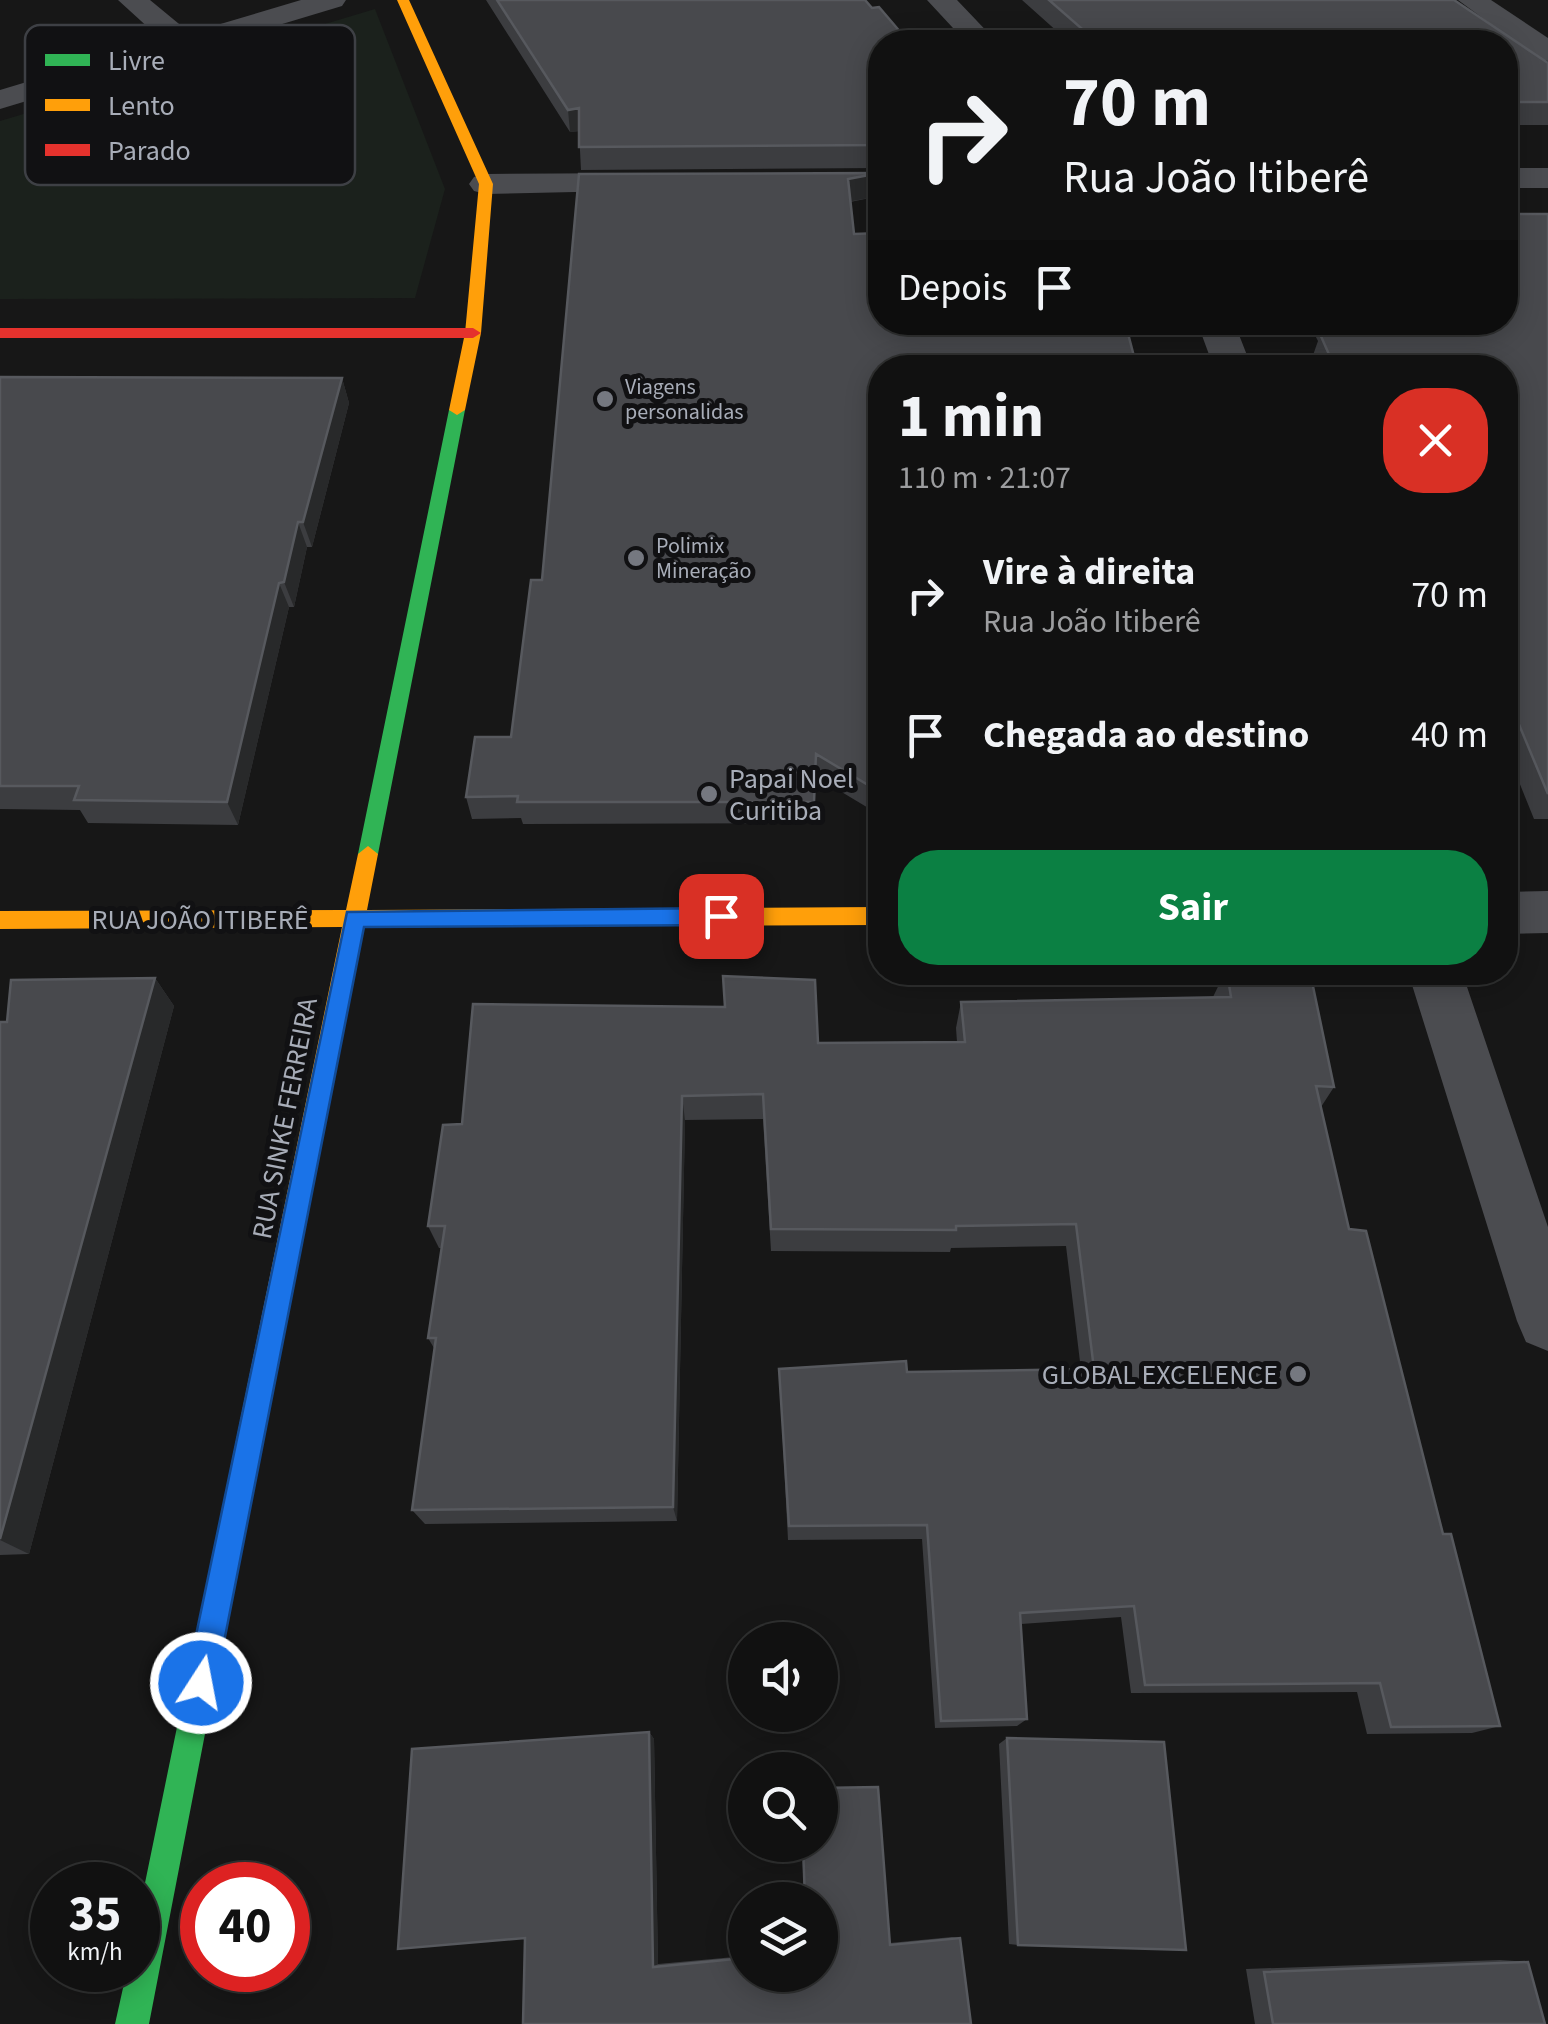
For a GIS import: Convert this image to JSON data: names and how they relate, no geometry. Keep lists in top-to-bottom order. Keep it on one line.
{"streets":{"street":["RUA JOÃO ITIBERÊ","RUA SINKE FERREIRA"]},"crossings":[["RUA JOÃO ITIBERÊ","RUA SINKE FERREIRA"]],"places":["Viagens personalidas","Polimix Mineração","Papai Noel Curitiba","GLOBAL EXCELENCE"],"legend":["Livre","Lento","Parado"],"page":{"turn":["70 m","Rua João Itiberê"],"then":"Depois","heading":["1 min","110 m · 21:07"],"list":[{"name":"Vire à direita","note":"Rua João Itiberê","value":"70 m"},{"name":"Chegada ao destino","value":"40 m"}],"buttons":"Sair","speed":"35 km/h","limit":"40"}}
